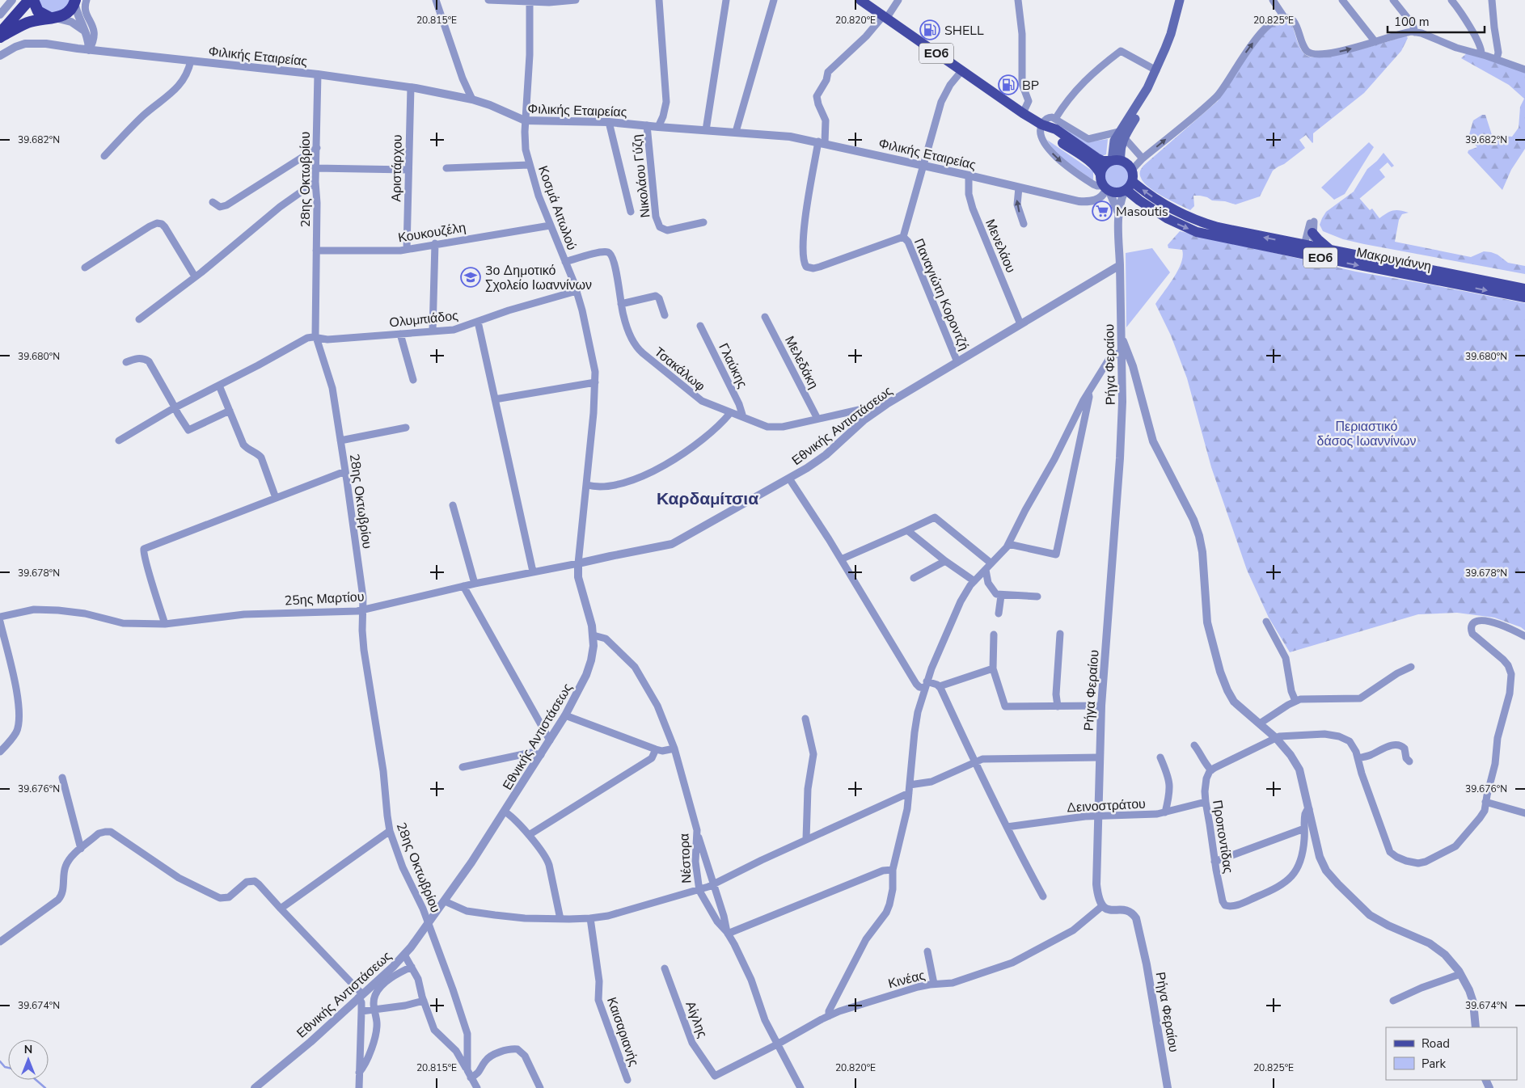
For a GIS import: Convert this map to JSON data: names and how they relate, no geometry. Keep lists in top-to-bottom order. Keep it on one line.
{"streets":{"main road":["ΕΟ6","Μακρυγιάννη"],"street":["Φιλικής Εταιρείας","Αριστάρχου","Νικολάου Γύζη","28ης Οκτωβρίου","Κοσμά Αιτωλού","Κουκουζέλη","Μενελάου","Παναγιώτη Κοροντζή","Ολυμπιάδος","Μελεδάκη","Ρήγα Φεραίου","Γλαύκης","Τσακάλωφ","Εθνικής Αντιστάσεως","25ης Μαρτίου","Δεινοστράτου","Προποντίδας","Νέστορα","Κινέας","Αίγλης","Καισαριανής"]},"crossings":[["ΕΟ6","Φιλικής Εταιρείας"],["ΕΟ6","Μακρυγιάννη"],["Φιλικής Εταιρείας","Αριστάρχου"],["Φιλικής Εταιρείας","Νικολάου Γύζη"],["Φιλικής Εταιρείας","28ης Οκτωβρίου"],["Φιλικής Εταιρείας","Κοσμά Αιτωλού"],["Φιλικής Εταιρείας","Μενελάου"],["Φιλικής Εταιρείας","Μακρυγιάννη"],["Αριστάρχου","Κουκουζέλη"],["28ης Οκτωβρίου","Κουκουζέλη"],["28ης Οκτωβρίου","Ολυμπιάδος"],["28ης Οκτωβρίου","Εθνικής Αντιστάσεως"],["28ης Οκτωβρίου","25ης Μαρτίου"],["Κοσμά Αιτωλού","Κουκουζέλη"],["Κοσμά Αιτωλού","Ολυμπιάδος"],["Κοσμά Αιτωλού","Τσακάλωφ"],["Κοσμά Αιτωλού","Εθνικής Αντιστάσεως"],["Κοσμά Αιτωλού","25ης Μαρτίου"],["Μενελάου","Εθνικής Αντιστάσεως"],["Παναγιώτη Κοροντζή","Εθνικής Αντιστάσεως"],["Μελεδάκη","Τσακάλωφ"],["Ρήγα Φεραίου","Εθνικής Αντιστάσεως"],["Ρήγα Φεραίου","Δεινοστράτου"],["Ρήγα Φεραίου","Κινέας"],["Γλαύκης","Τσακάλωφ"],["Τσακάλωφ","Εθνικής Αντιστάσεως"],["Εθνικής Αντιστάσεως","25ης Μαρτίου"],["Εθνικής Αντιστάσεως","Νέστορα"],["Δεινοστράτου","Προποντίδας"],["Νέστορα","Κινέας"],["Κινέας","Αίγλης"]],"districts":["Καρδαμίτσια"],"parks":["Περιαστικό δάσος Ιωαννίνων"],"places":{"fuel station":["SHELL","BP"],"supermarket":["Masoutis"],"school or university":["3ο Δημοτικό Σχολείο Ιωαννίνων"]},"legend":["Road","Park"],"scale_bar":"100 m","north":"top","coordinates":["20.815°E","20.820°E","20.825°E","39.682°N","39.680°N","39.678°N","39.676°N","39.674°N"]}
